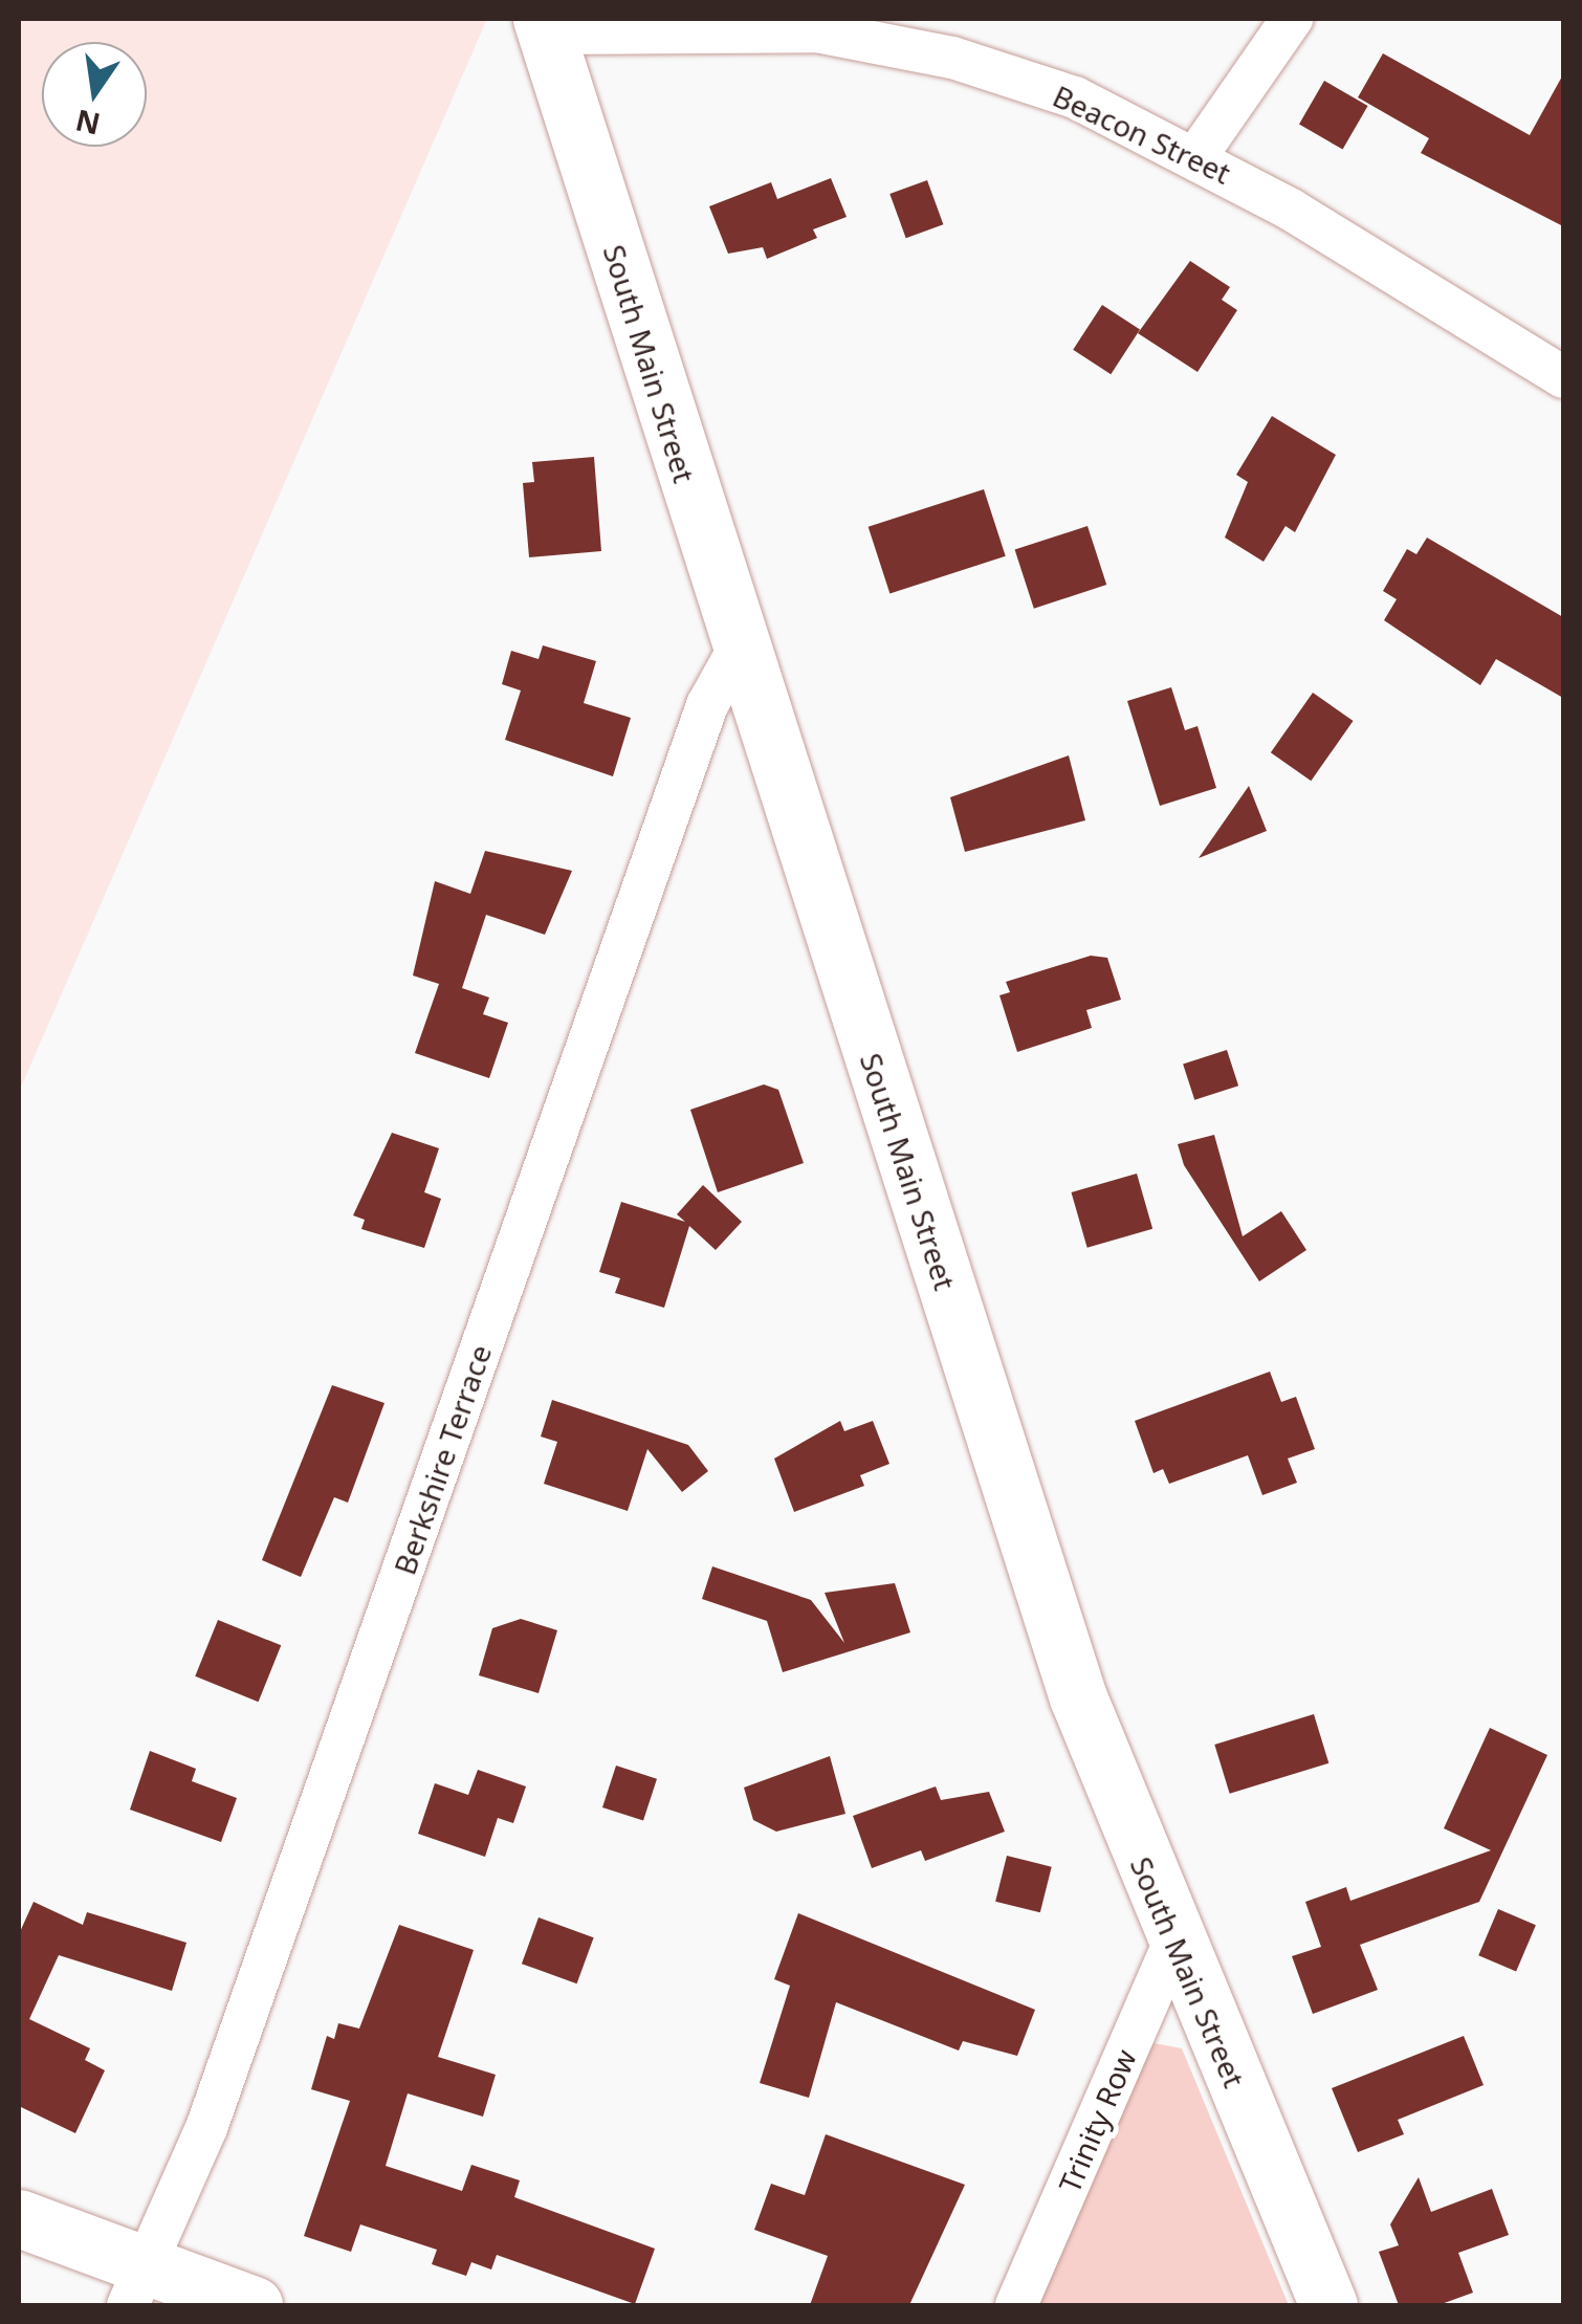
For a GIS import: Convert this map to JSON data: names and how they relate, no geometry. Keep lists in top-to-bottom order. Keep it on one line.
{"streets":{"main road":["South Main Street"],"street":["Beacon Street","Berkshire Terrace","Trinity Row"]},"crossings":[["Beacon Street","South Main Street"],["South Main Street","Berkshire Terrace"],["South Main Street","Trinity Row"]],"north":"bottom"}
